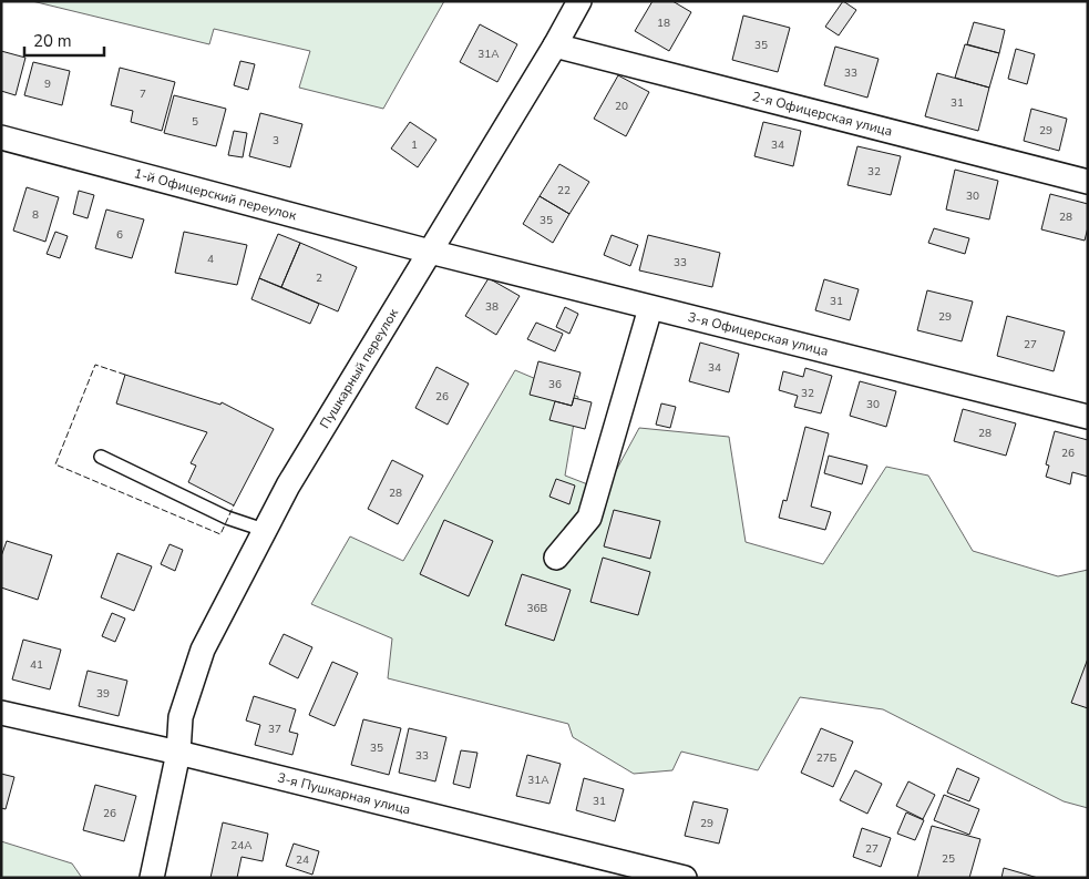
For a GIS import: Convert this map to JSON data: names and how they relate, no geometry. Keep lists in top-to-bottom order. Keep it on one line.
{"streets":{"street":["2-я Офицерская улица","1-й Офицерский переулок","3-я Офицерская улица","Пушкарный переулок","3-я Пушкарная улица"]},"crossings":[["2-я Офицерская улица","Пушкарный переулок"],["1-й Офицерский переулок","3-я Офицерская улица"],["1-й Офицерский переулок","Пушкарный переулок"],["3-я Офицерская улица","Пушкарный переулок"],["Пушкарный переулок","3-я Пушкарная улица"]],"house_numbers":["18","35","31А","33","9","7","31","20","5","29","3","1","34","32","22","30","8","28","35","6","4","33","2","31","38","29","27","34","36","32","26","30","28","26","28","36В","41","39","37","35","33","27Б","31А","31","26","29","24А","27","25","24"],"scale_bar":"20 m"}
